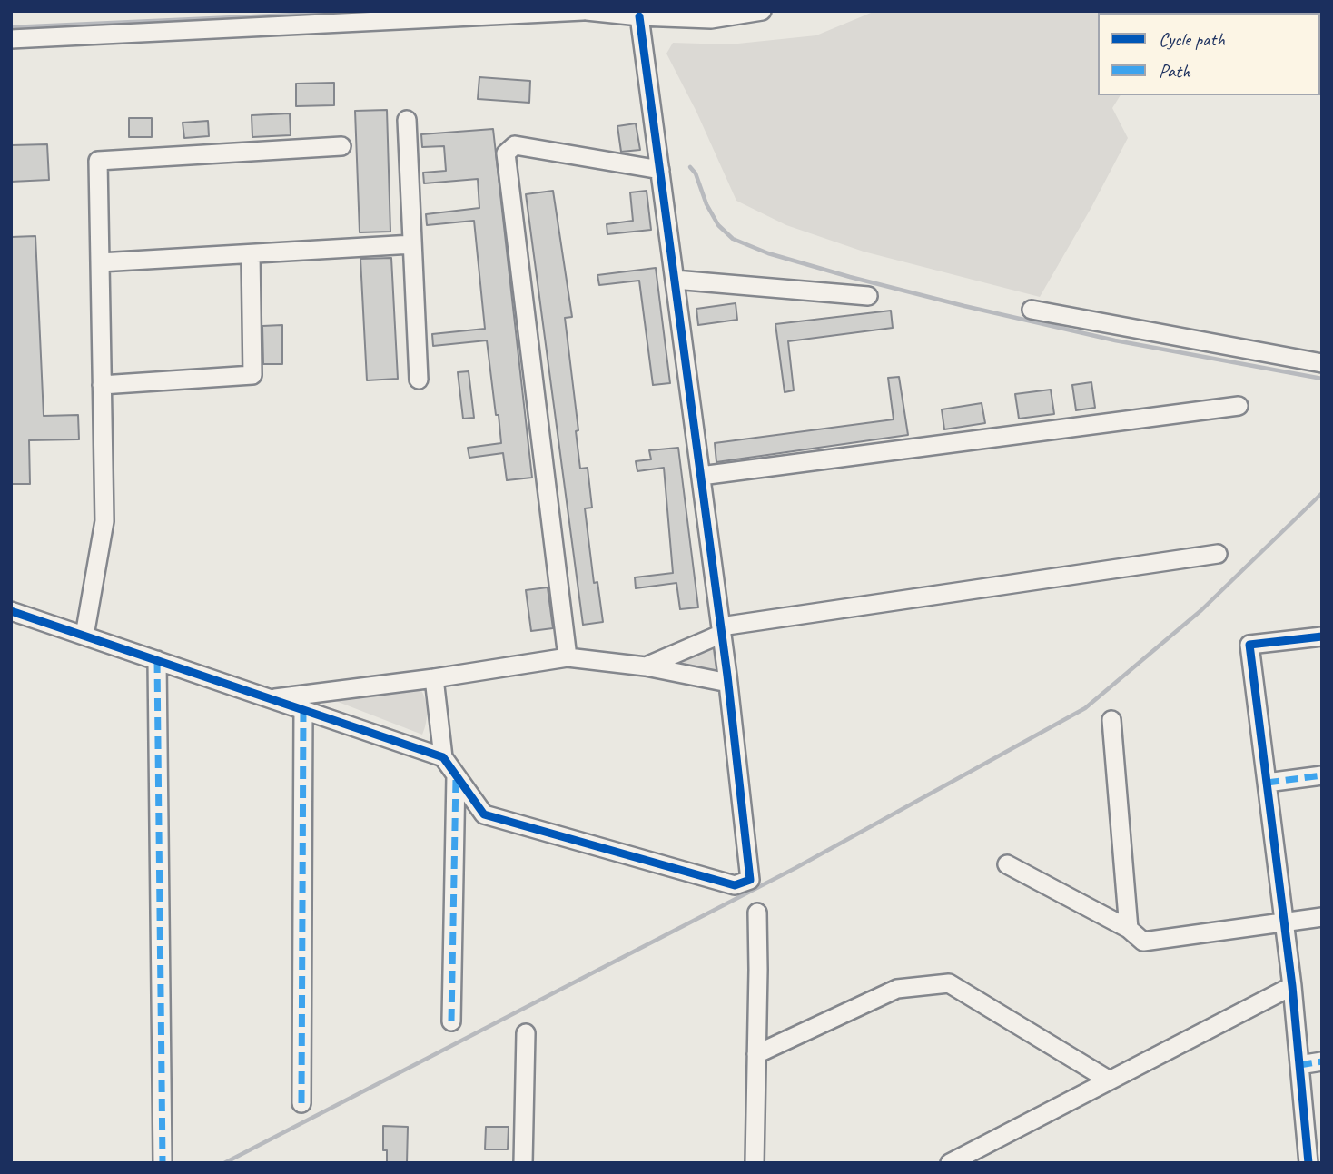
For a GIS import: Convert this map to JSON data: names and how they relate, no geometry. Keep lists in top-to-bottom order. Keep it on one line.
{"legend":["Cycle path","Path"]}
